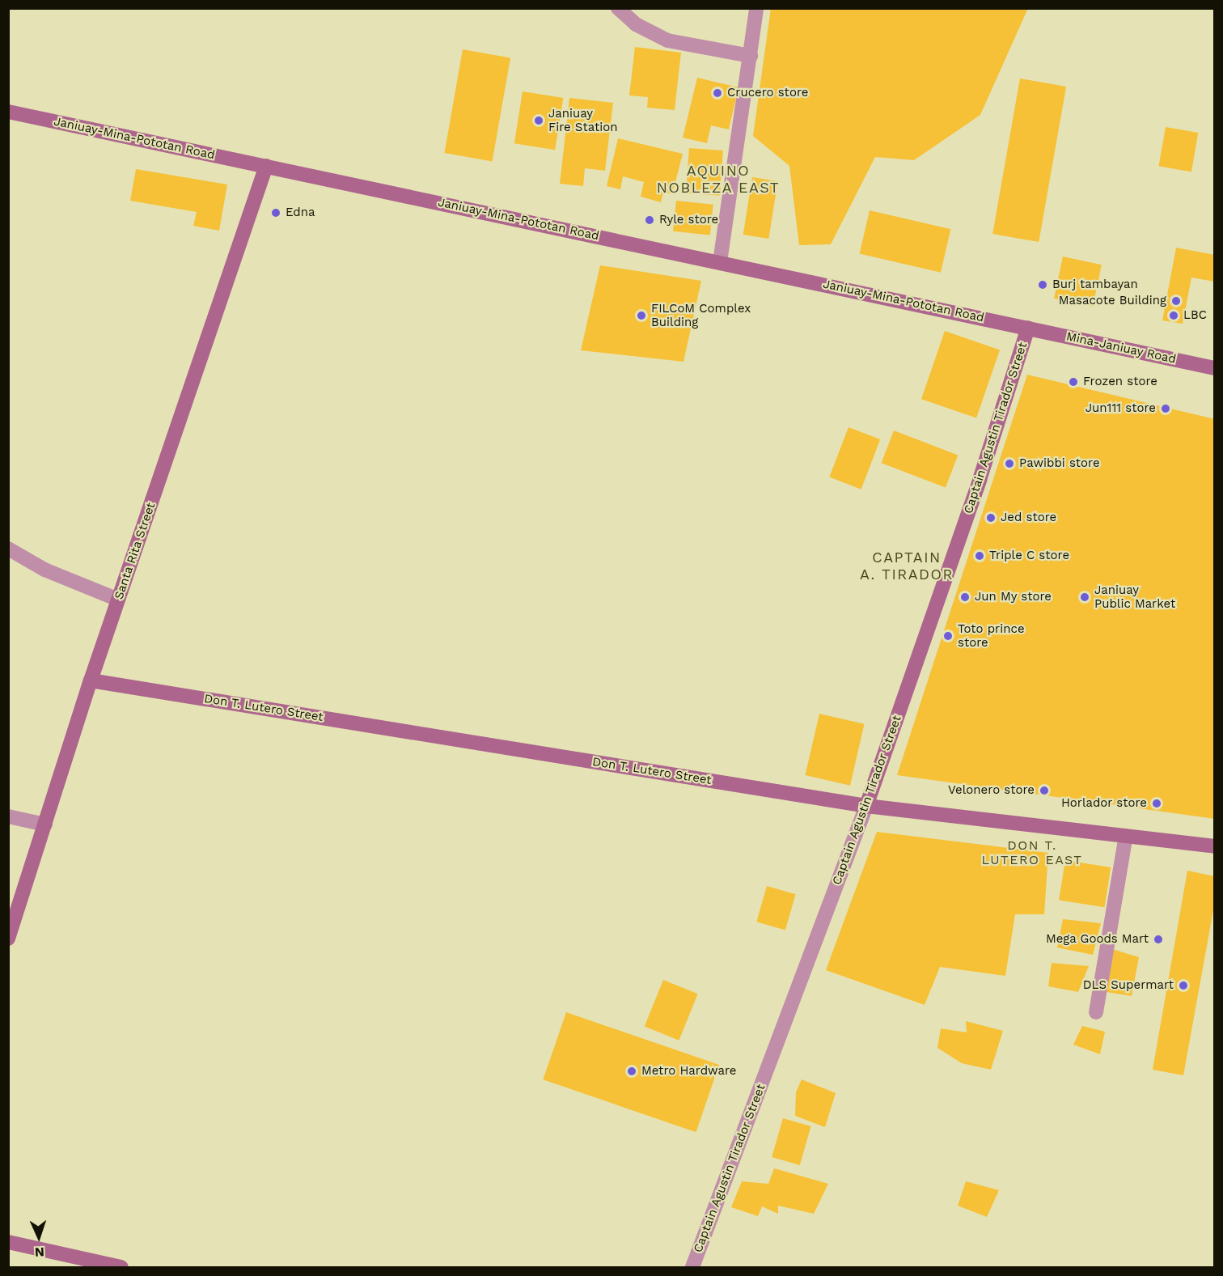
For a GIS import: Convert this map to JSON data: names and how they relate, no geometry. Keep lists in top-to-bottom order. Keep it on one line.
{"streets":{"main road":["Janiuay-Mina-Pototan Road","Mina-Janiuay Road","Captain Agustin Tirador Street","Santa Rita Street","Don T. Lutero Street"]},"crossings":[["Janiuay-Mina-Pototan Road","Mina-Janiuay Road"],["Janiuay-Mina-Pototan Road","Captain Agustin Tirador Street"],["Janiuay-Mina-Pototan Road","Santa Rita Street"],["Mina-Janiuay Road","Captain Agustin Tirador Street"],["Captain Agustin Tirador Street","Don T. Lutero Street"],["Santa Rita Street","Don T. Lutero Street"]],"districts":["AQUINO NOBLEZA EAST","CAPTAIN A. TIRADOR","DON T. LUTERO EAST"],"places":["Crucero store","Janiuay Fire Station","Edna","Ryle store","Burj tambayan","Masacote Building","FILCoM Complex Building","LBC","Frozen store","Jun111 store","Pawibbi store","Jed store","Triple C store","Jun My store","Janiuay Public Market","Toto prince store","Velonero store","Horlador store","Mega Goods Mart","DLS Supermart","Metro Hardware"],"north":"bottom"}
